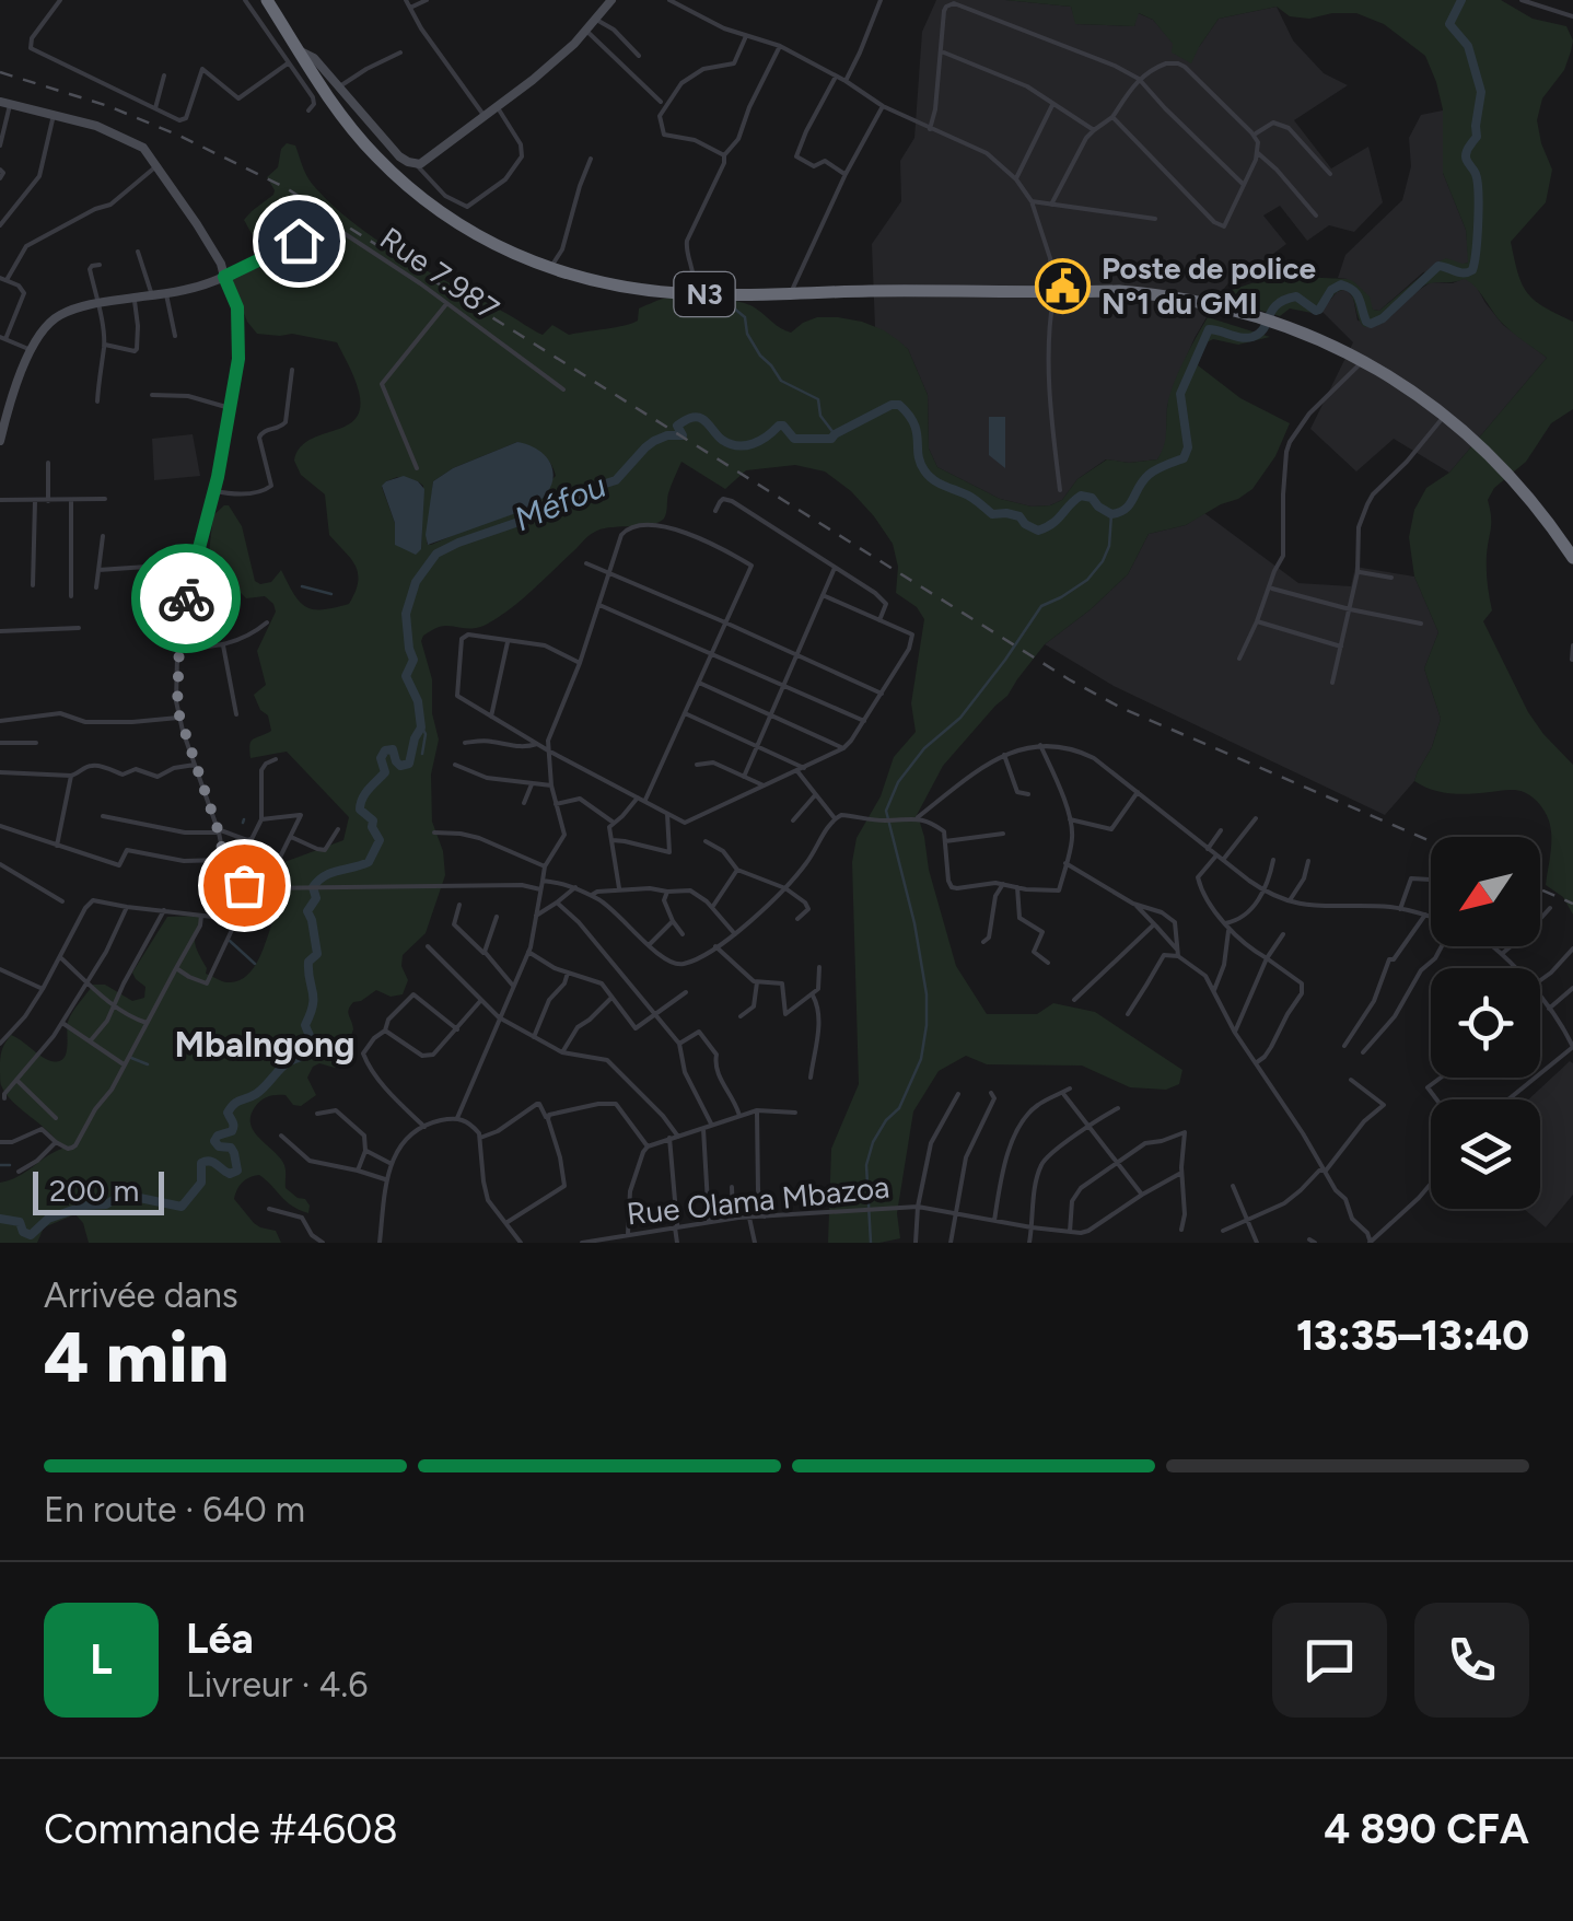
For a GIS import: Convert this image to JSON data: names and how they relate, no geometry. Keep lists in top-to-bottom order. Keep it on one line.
{"streets":{"highway":["N3"],"street":["Rue 7.987","Rue Olama Mbazoa"]},"districts":["Mbalngong"],"water":["Méfou"],"places":{"public building":["Poste de police N°1 du GMI"]},"scale_bar":"200 m","north":"bottom left","page":{"scale":"200 m","heading":["4 min","Arrivée dans","13:35–13:40"],"panel":["Léa","Livreur · 4.6","Commande #4608","4 890 CFA"],"bar":"En route · 640 m","round":"L"}}
